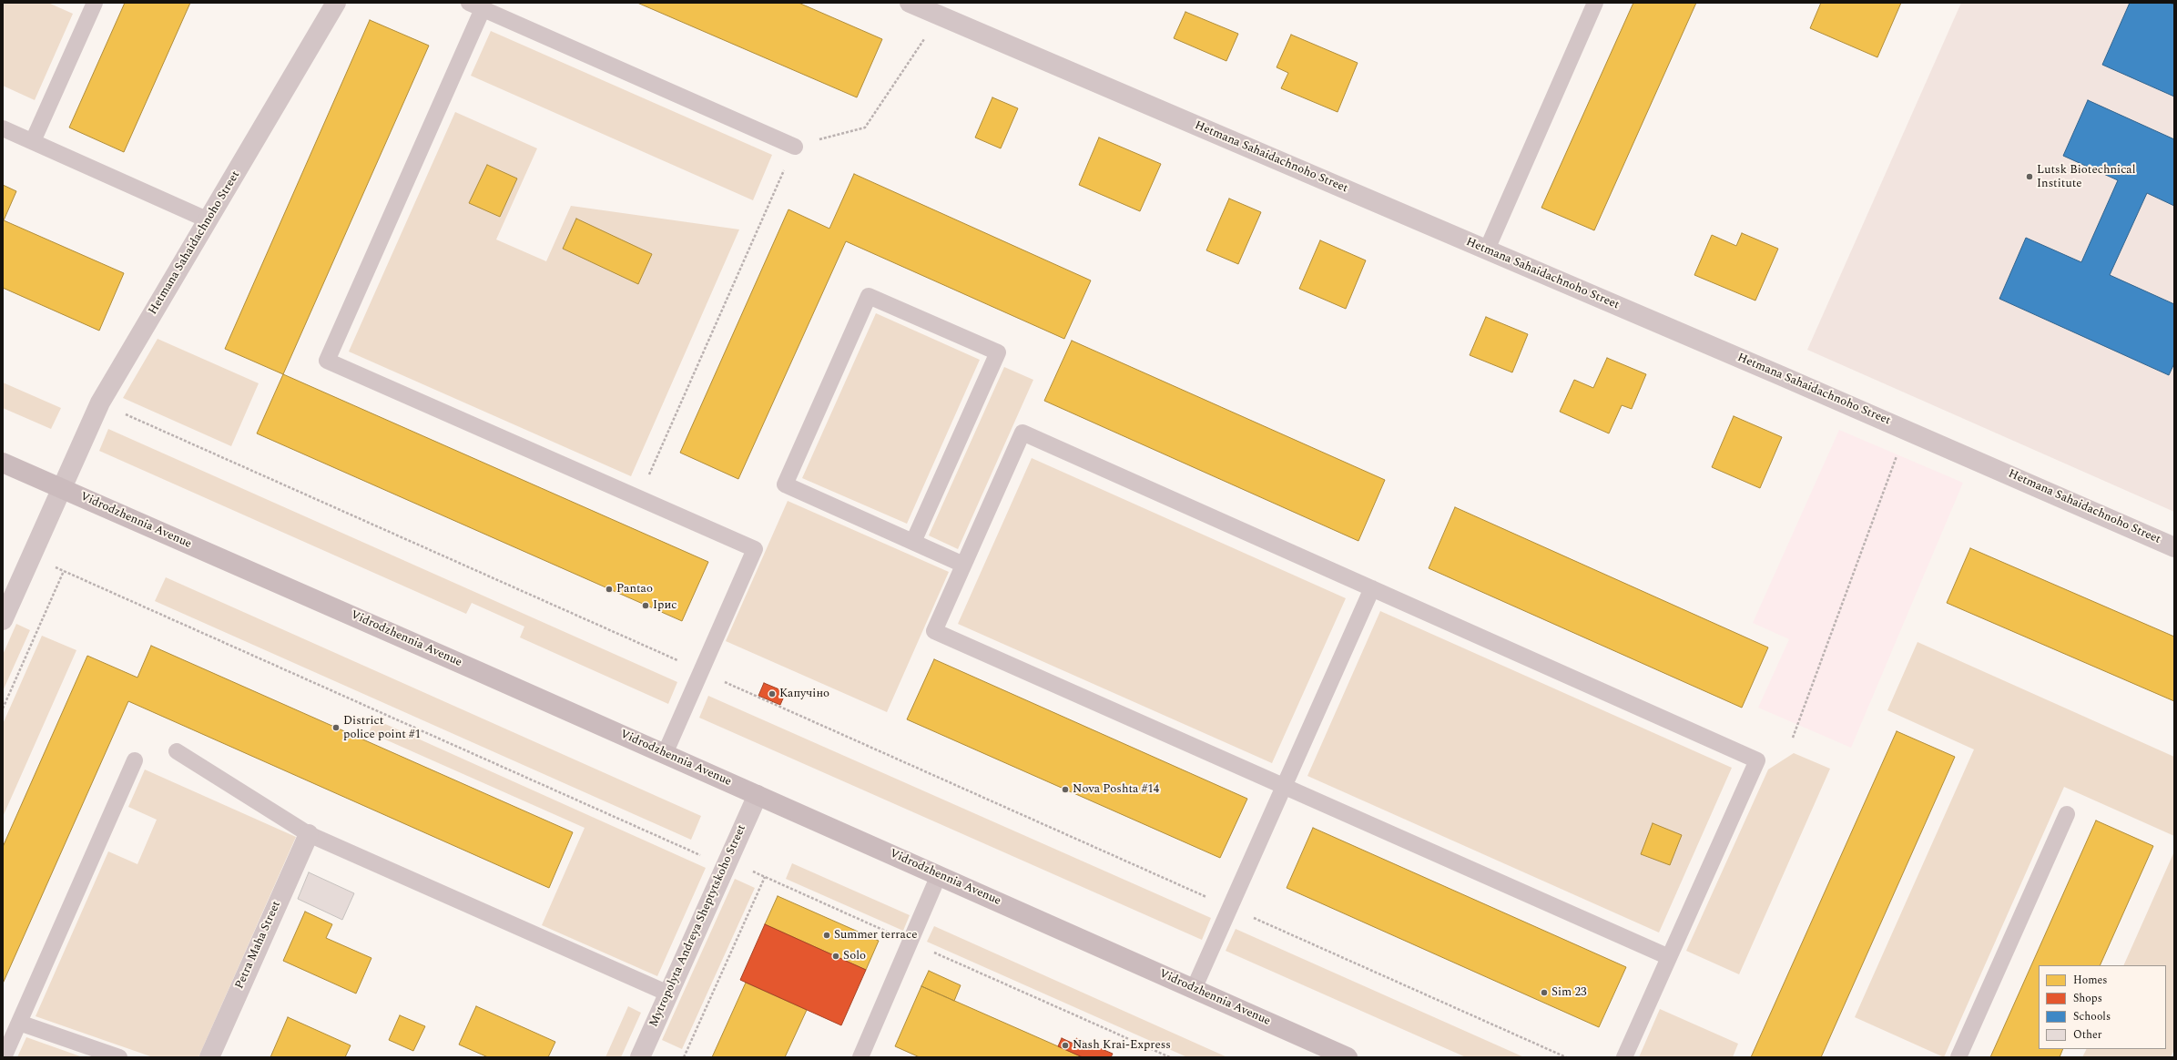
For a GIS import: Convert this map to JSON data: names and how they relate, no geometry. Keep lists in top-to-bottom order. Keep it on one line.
{"streets":{"main road":["Vidrodzhennia Avenue"],"street":["Hetmana Sahaidachnoho Street","Mytropolyta Andreya Sheptytskoho Street","Petra Maha Street"]},"crossings":[["Hetmana Sahaidachnoho Street","Vidrodzhennia Avenue"],["Vidrodzhennia Avenue","Mytropolyta Andreya Sheptytskoho Street"]],"places":["Lutsk Biotechnical Institute","Pantao","Ірис","Капучіно","District police point #1","Nova Poshta #14","Summer terrace","Solo","Sim 23","Nash Krai-Express"],"legend":["Homes","Shops","Schools","Other"]}
